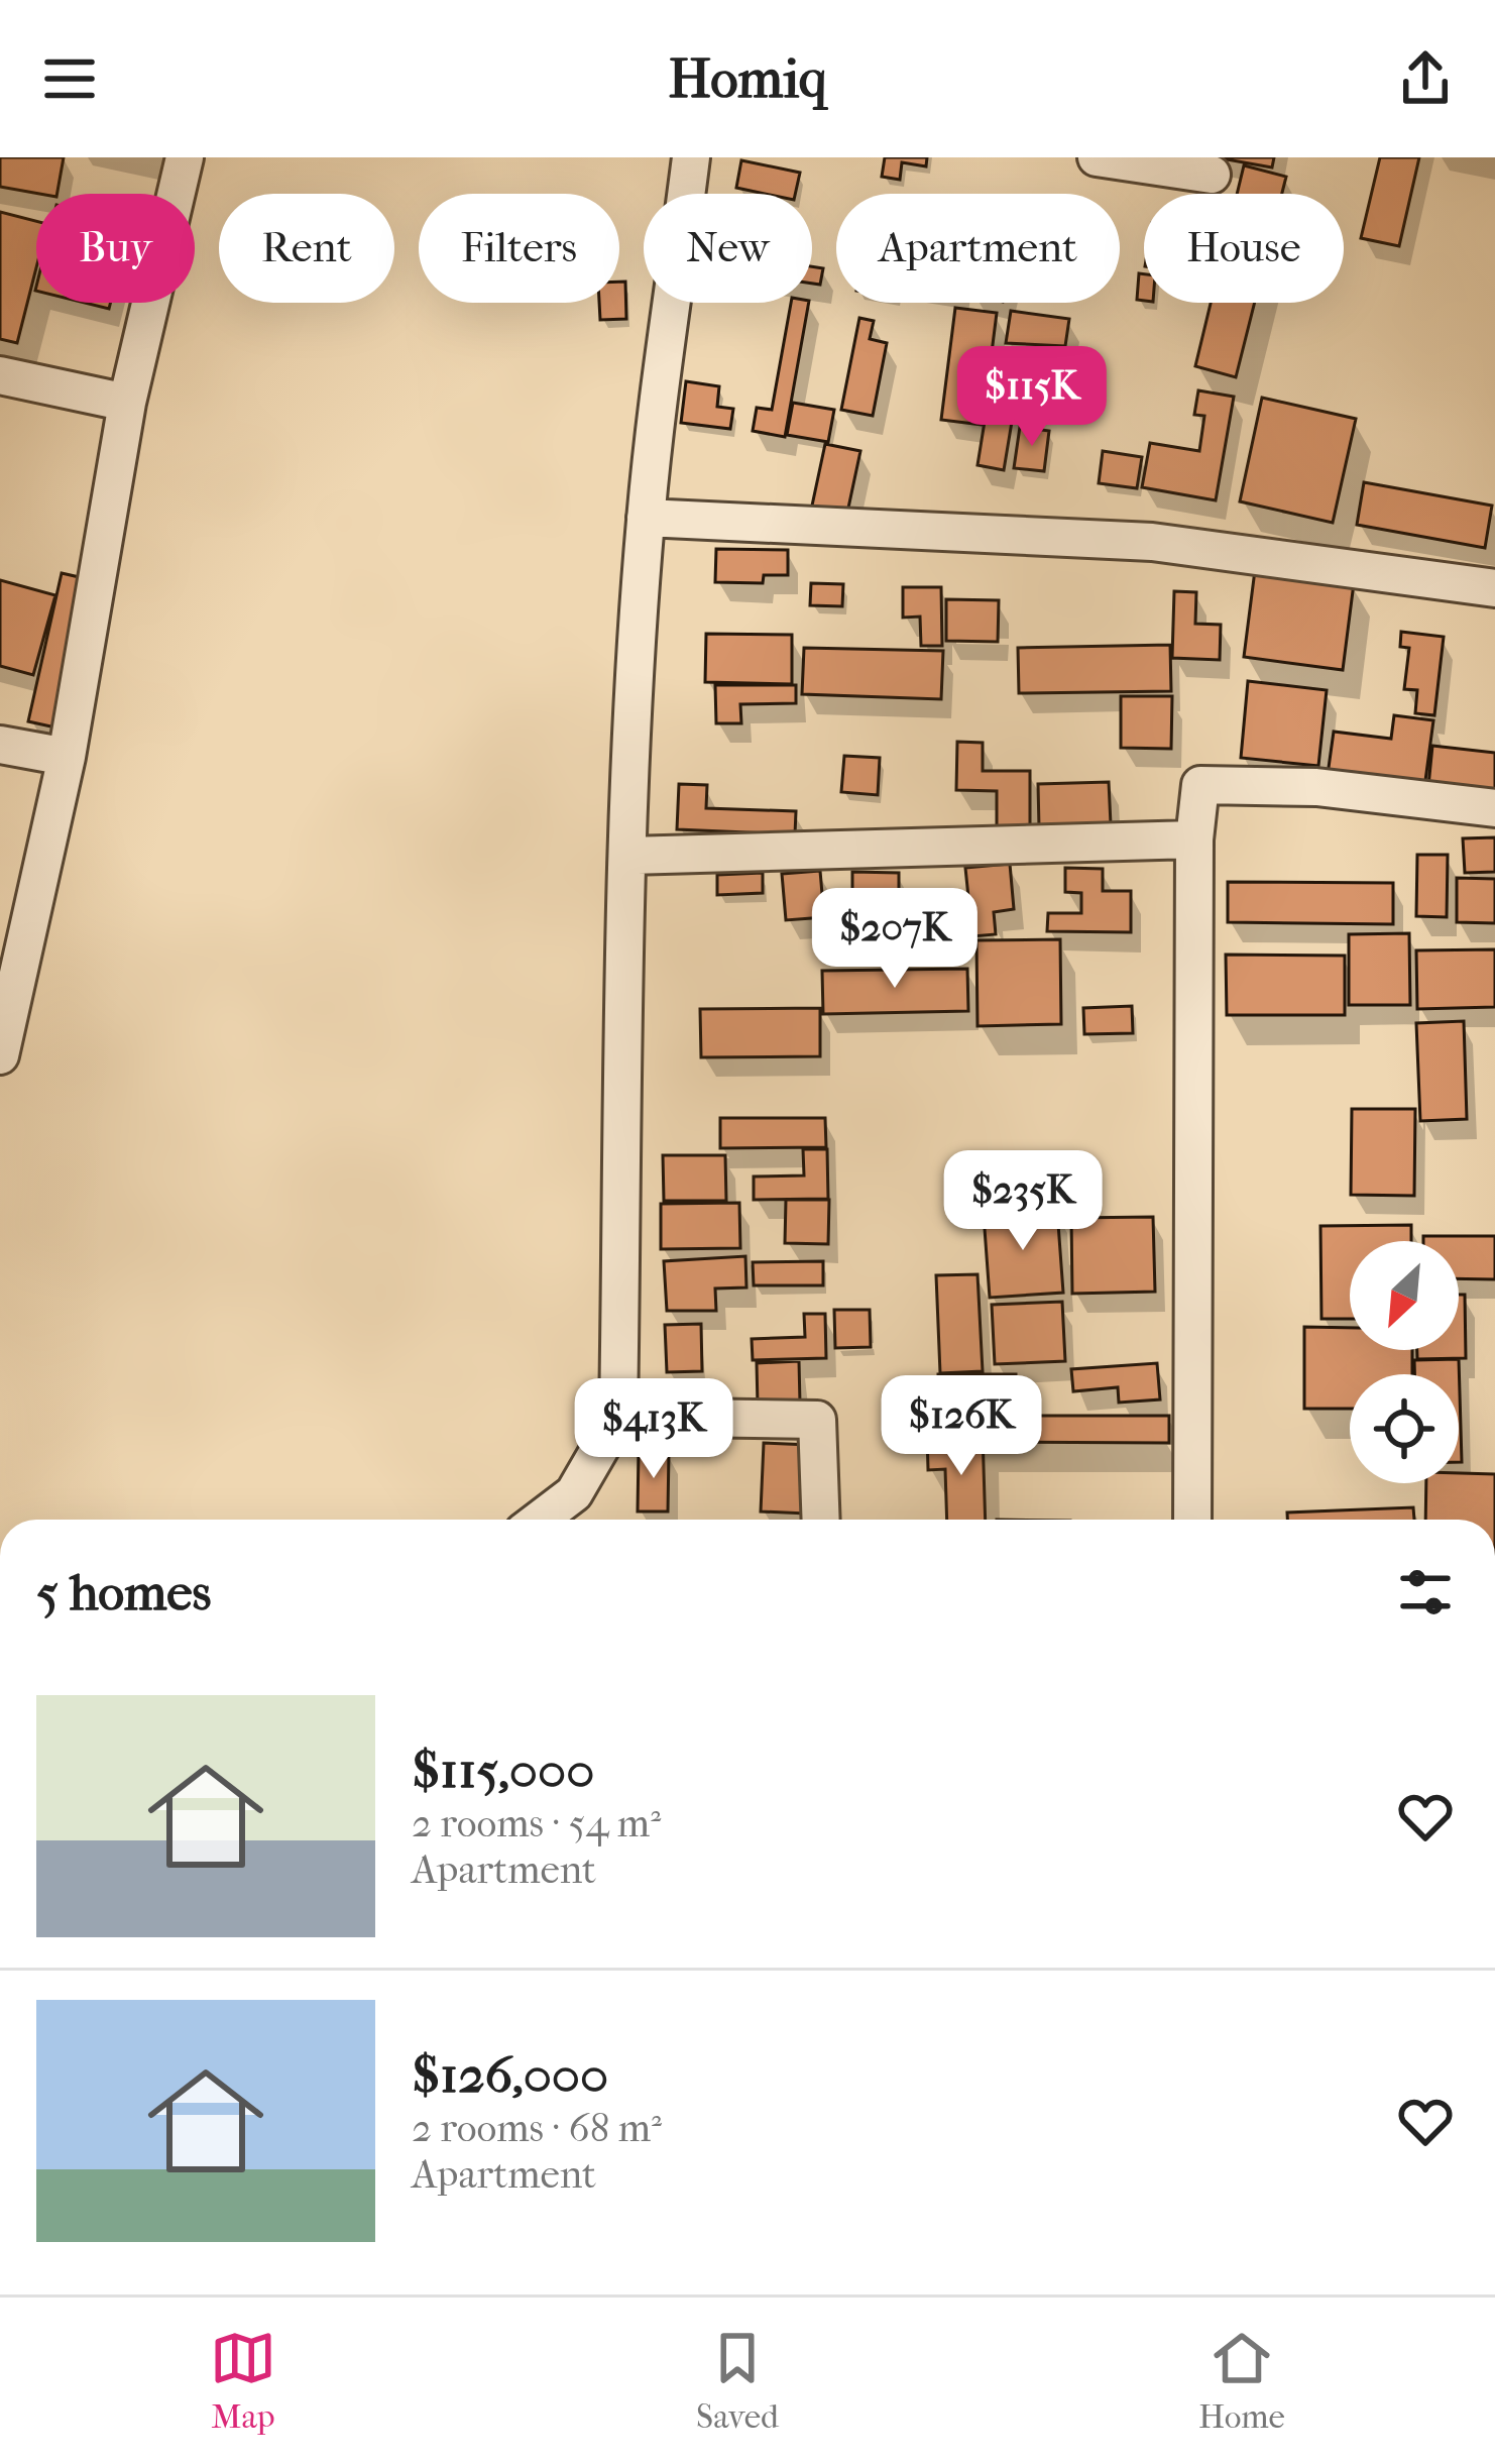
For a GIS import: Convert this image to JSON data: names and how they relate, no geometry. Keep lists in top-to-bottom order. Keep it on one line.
{"north":"bottom left","page":{"header":"Homiq","chip":["Buy","Rent","Filters","New","Apartment","House"],"price":["$115K","$207K","$235K","$126K","$413K"],"heading":"5 homes","list":[{"name":"$115,000","note":"2 rooms · 54 m² · Apartment"},{"name":"$126,000","note":"2 rooms · 68 m² · Apartment"}],"tabs":["Map","Saved","Home"]}}
